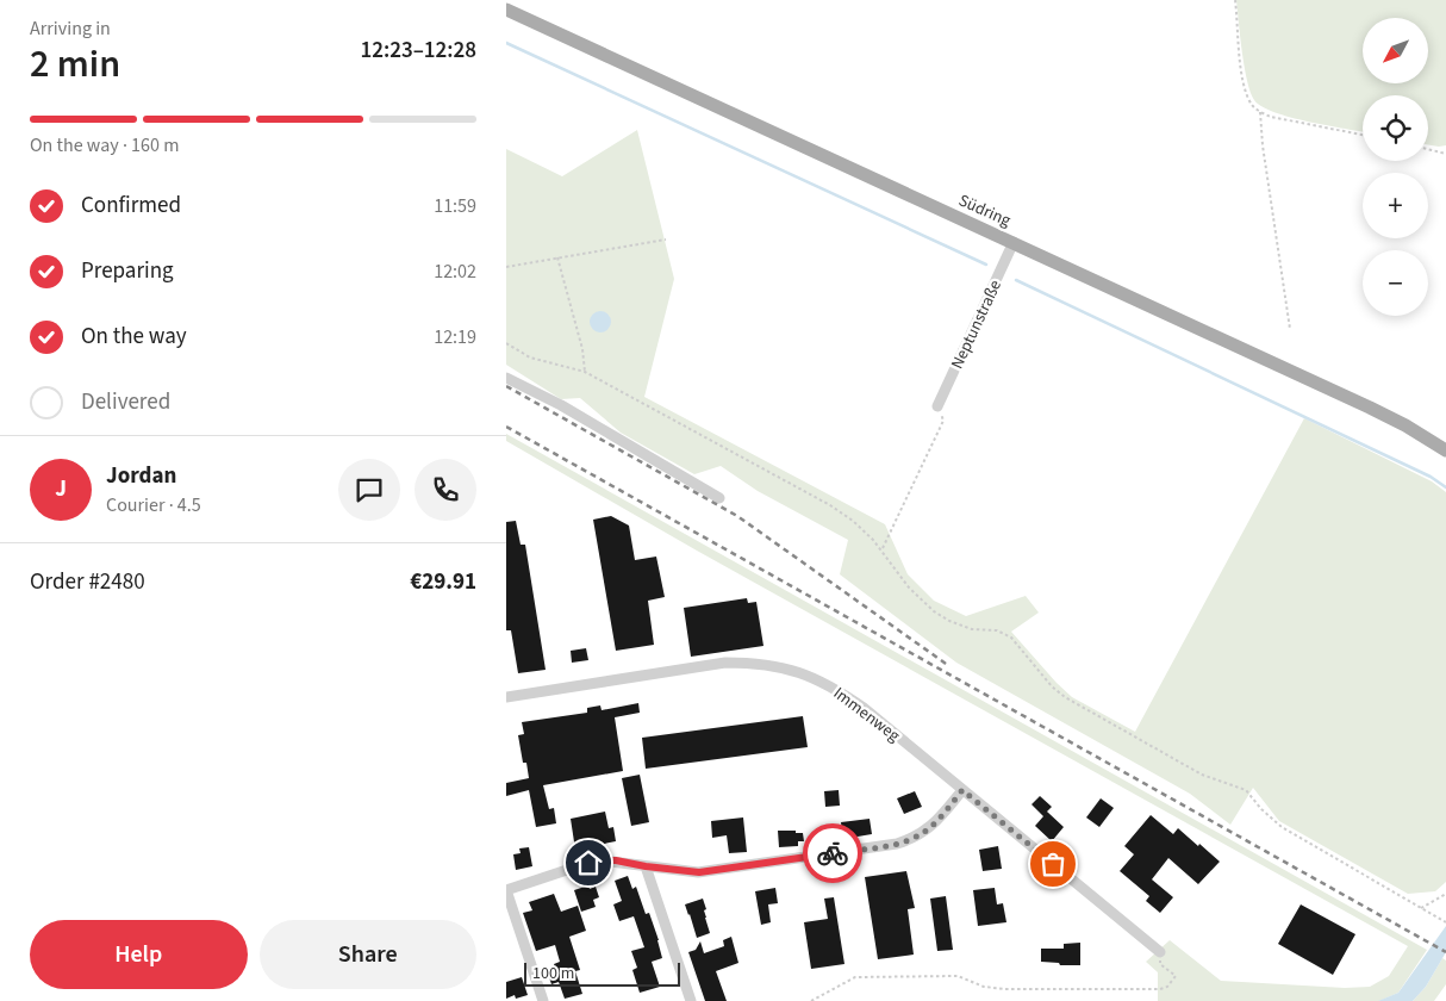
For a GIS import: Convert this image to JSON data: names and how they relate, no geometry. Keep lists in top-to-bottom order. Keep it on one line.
{"streets":{"main road":["Südring"],"street":["Neptunstraße","Immenweg"]},"crossings":[["Südring","Neptunstraße"]],"scale_bar":"100 m","north":"bottom left","page":{"heading":["2 min","Arriving in","12:23–12:28"],"panel":["Jordan","Courier · 4.5","Order #2480","€29.91"],"map_buttons":["+","−"],"bar":"On the way · 160 m","list":[["Confirmed","11:59"],["Preparing","12:02"],["On the way","12:19"],"Delivered"],"round":"J","buttons":["Help","Share"],"scale":"100 m"}}
